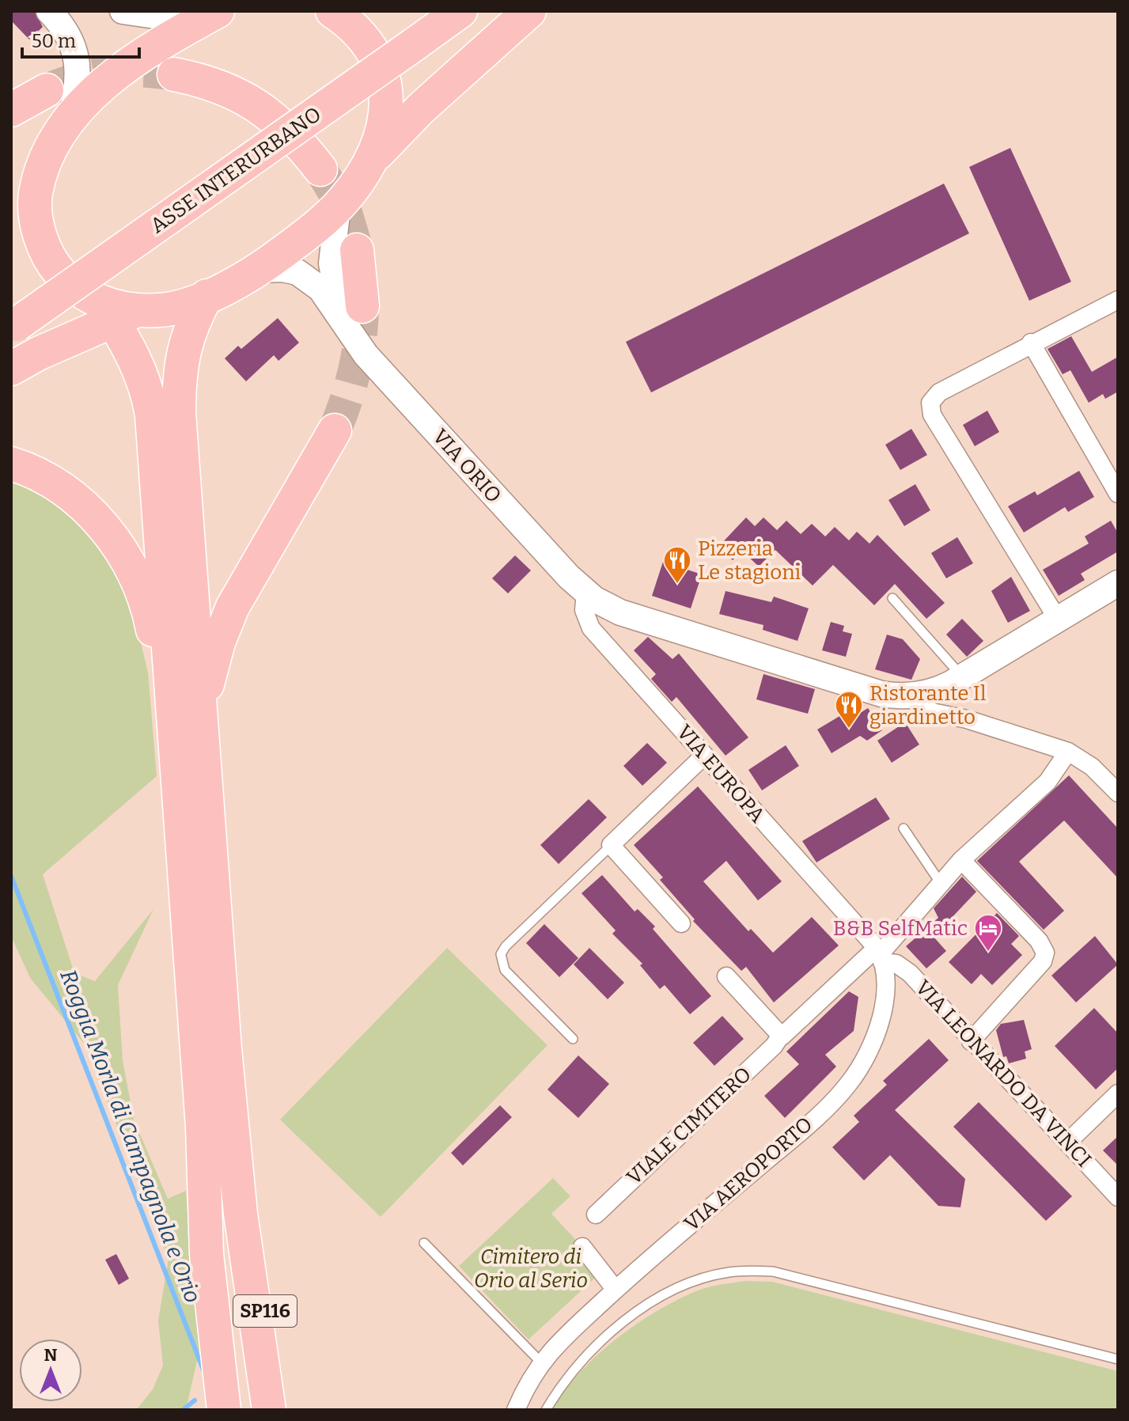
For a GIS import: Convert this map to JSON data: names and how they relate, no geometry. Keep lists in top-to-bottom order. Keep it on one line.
{"streets":{"highway":["ASSE INTERURBANO","SP116"],"street":["VIA ORIO","VIA EUROPA","VIA LEONARDO DA VINCI","VIALE CIMITERO","VIA AEROPORTO"]},"crossings":[["VIA ORIO","VIA EUROPA"],["VIA EUROPA","VIA LEONARDO DA VINCI"],["VIA EUROPA","VIALE CIMITERO"],["VIA EUROPA","VIA AEROPORTO"],["VIA LEONARDO DA VINCI","VIALE CIMITERO"],["VIA LEONARDO DA VINCI","VIA AEROPORTO"],["VIALE CIMITERO","VIA AEROPORTO"]],"water":["Roggia Morla di Campagnola e Orio"],"parks":["Cimitero di Orio al Serio"],"places":{"restaurant":["Pizzeria Le stagioni","Ristorante Il giardinetto"],"hotel":["B&B SelfMatic"]},"scale_bar":"50 m","north":"top"}
